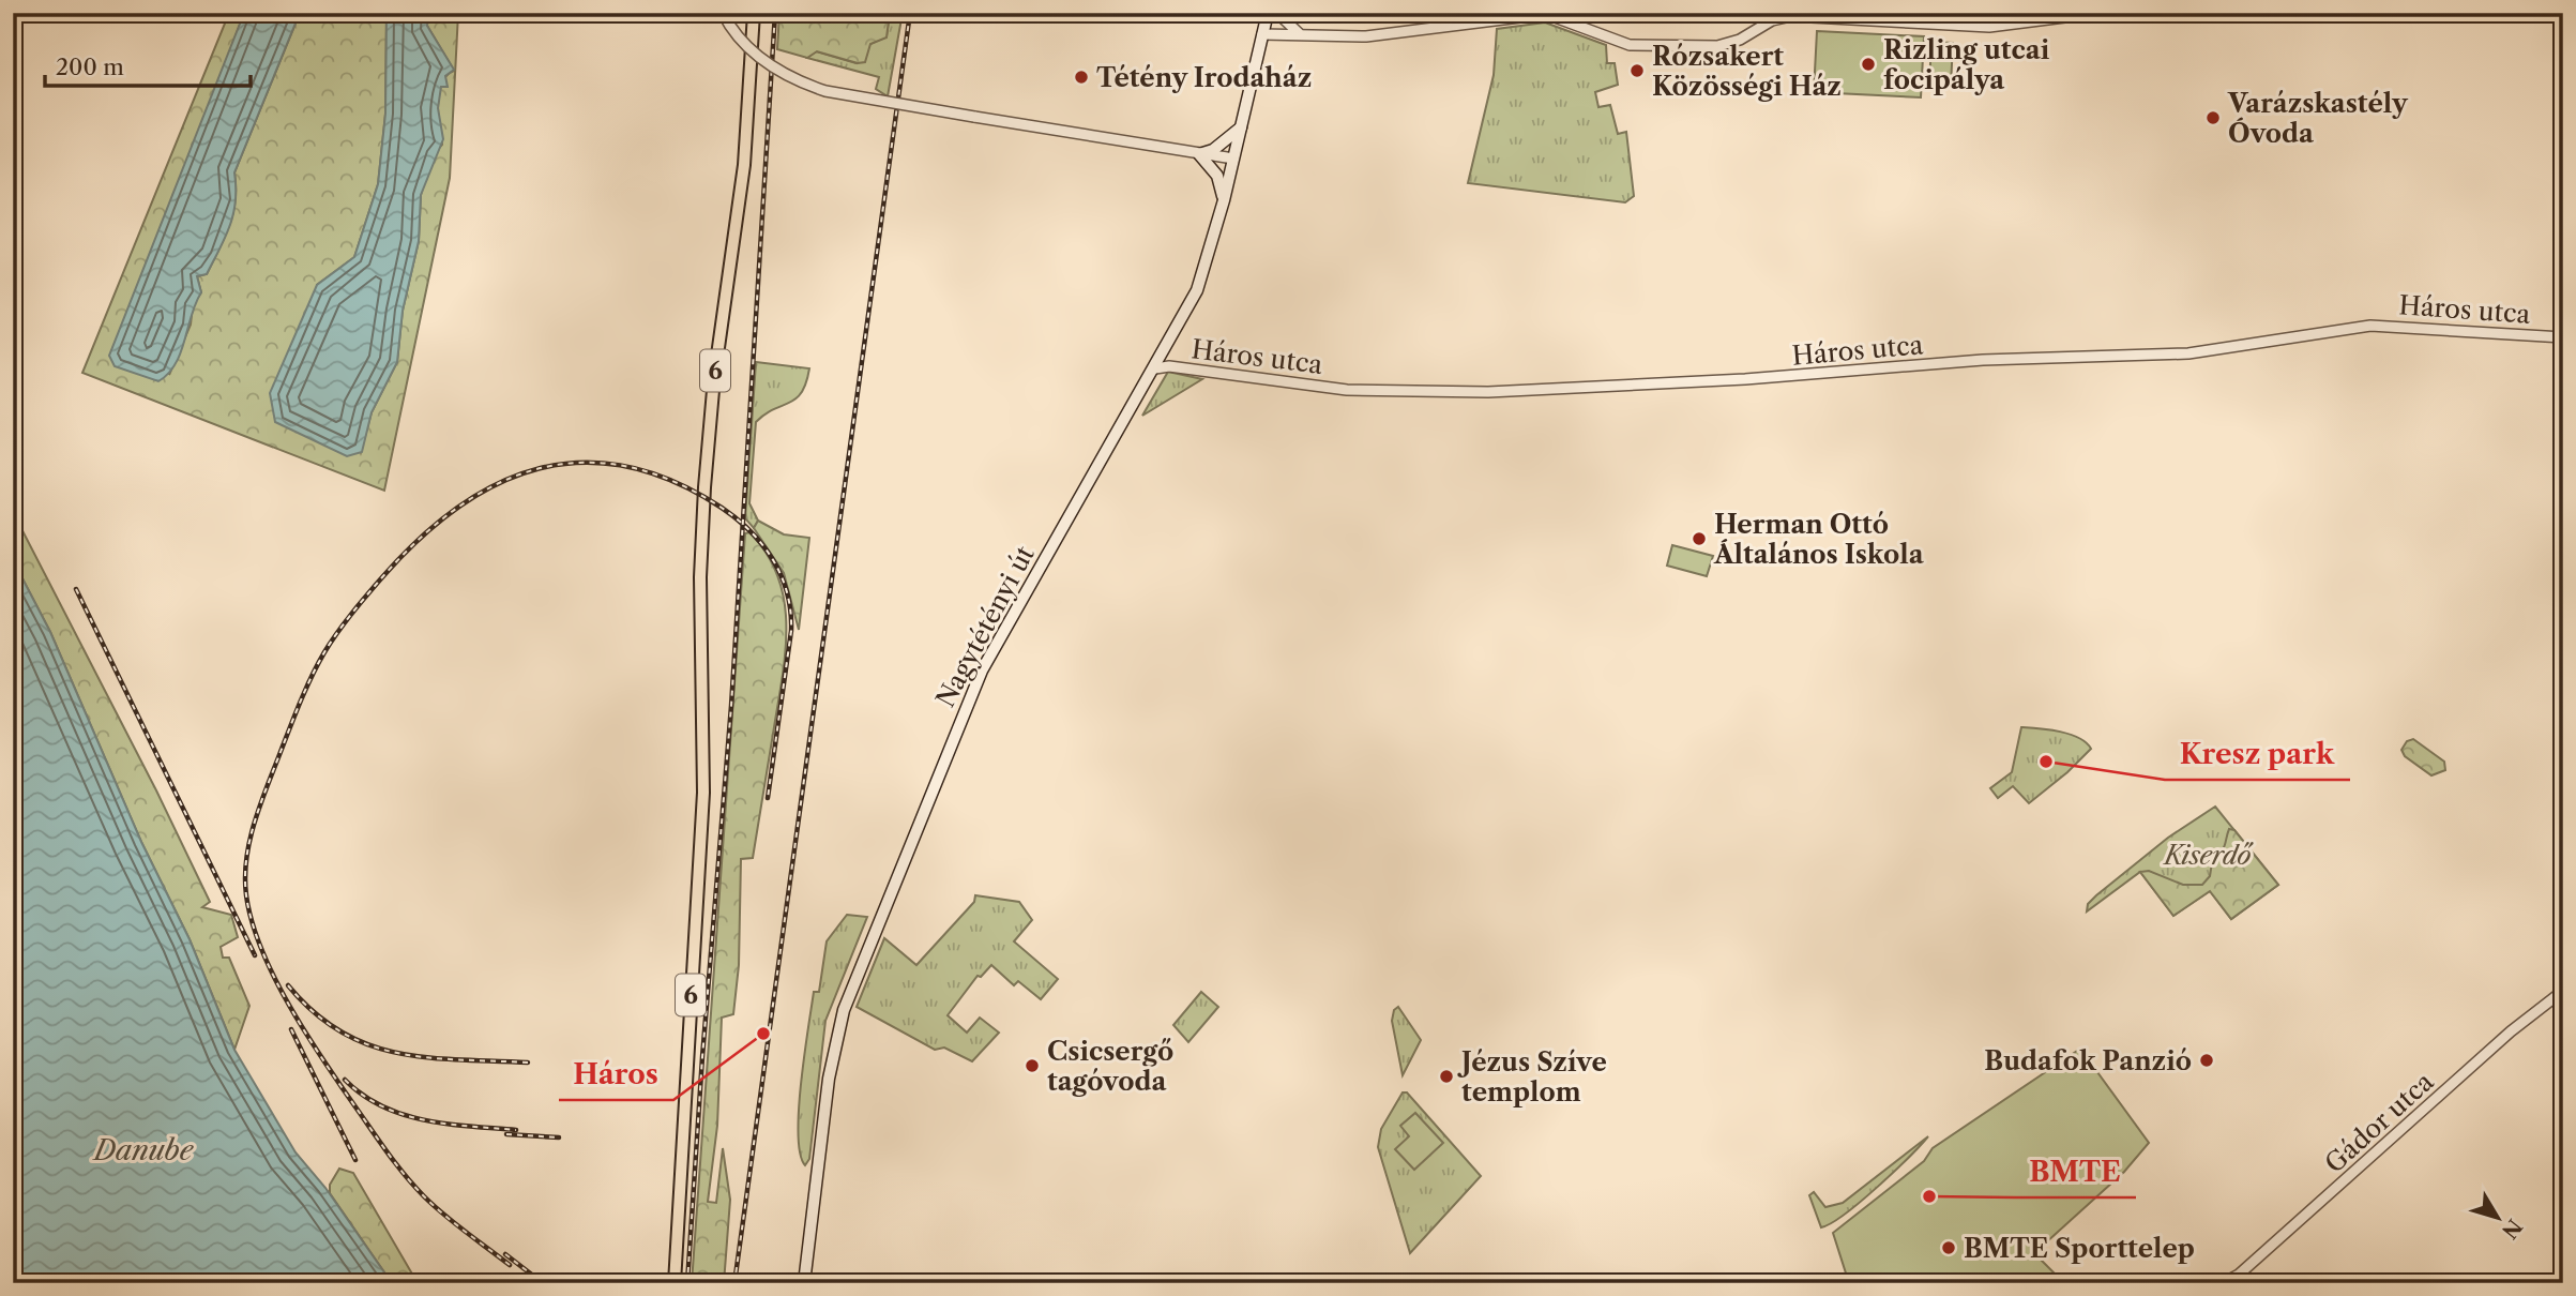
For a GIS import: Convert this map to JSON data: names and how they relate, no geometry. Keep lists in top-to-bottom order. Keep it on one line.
{"streets":{"main road":["6","Nagytétényi út"],"street":["Háros utca","Gádor utca"]},"crossings":[["Háros utca","Nagytétényi út"]],"water":["Danube"],"parks":["Kiserdő"],"places":["Rizling utcai focipálya","Rózsakert Közösségi Ház","Tétény Irodaház","Varázskastély Óvoda","Herman Ottó Általános Iskola","Kresz park","Háros","Budafok Panzió","Csicsergő tagóvoda","Jézus Szíve templom","BMTE","BMTE Sporttelep"],"scale_bar":"200 m","north":"bottom right"}
